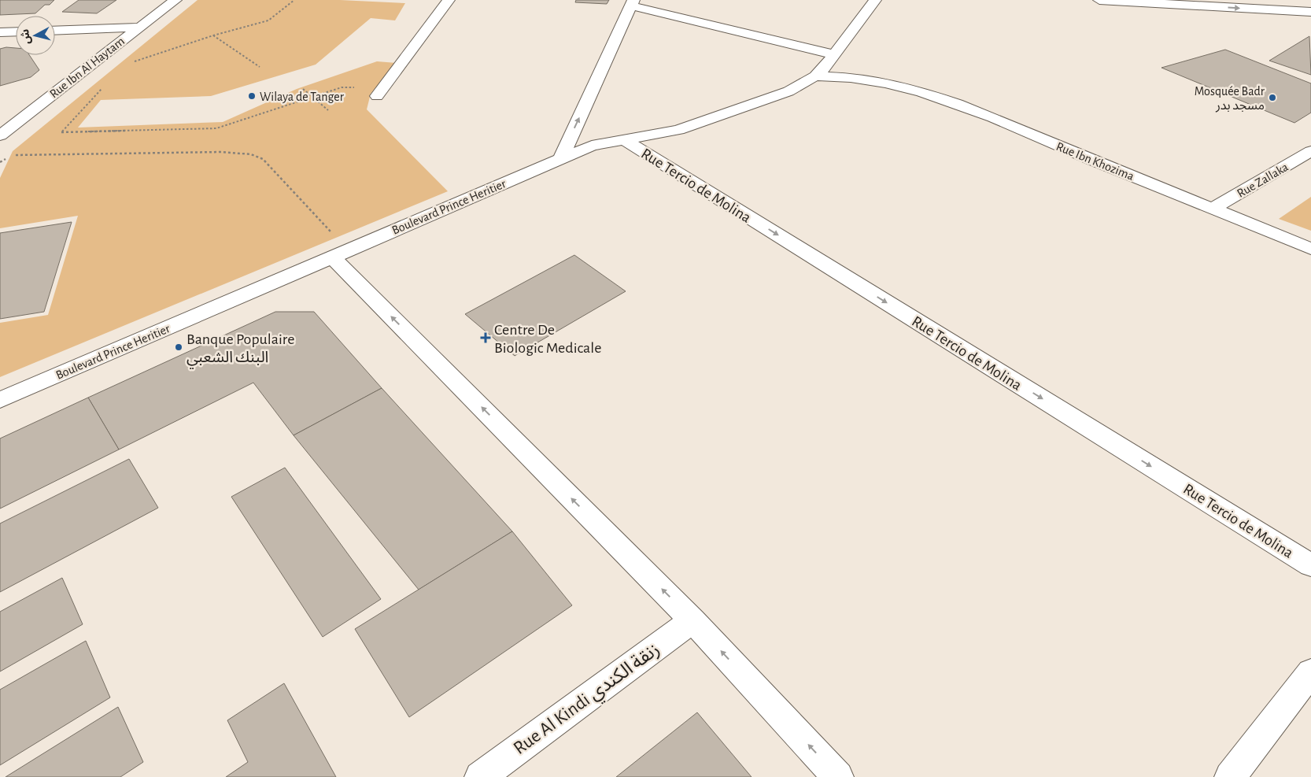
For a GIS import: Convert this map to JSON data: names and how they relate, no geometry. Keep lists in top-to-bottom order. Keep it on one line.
{"streets":{"street":["Rue Ibn Al Haytam","Rue Ibn Khozima","Rue Zallaka","Rue Tercio de Molina","Boulevard Prince Heritier","Rue Al Kindi زنقة الكندي"]},"crossings":[["Rue Ibn Khozima","Rue Zallaka"],["Rue Ibn Khozima","Boulevard Prince Heritier"],["Rue Tercio de Molina","Boulevard Prince Heritier"]],"one_way":["Rue Tercio de Molina"],"places":{"other":["Wilaya de Tanger","Mosquée Badr مسجد بدر","Banque Populaire البنك الشعبي"],"health":["Centre De Biologic Medicale"]},"north":"left"}
